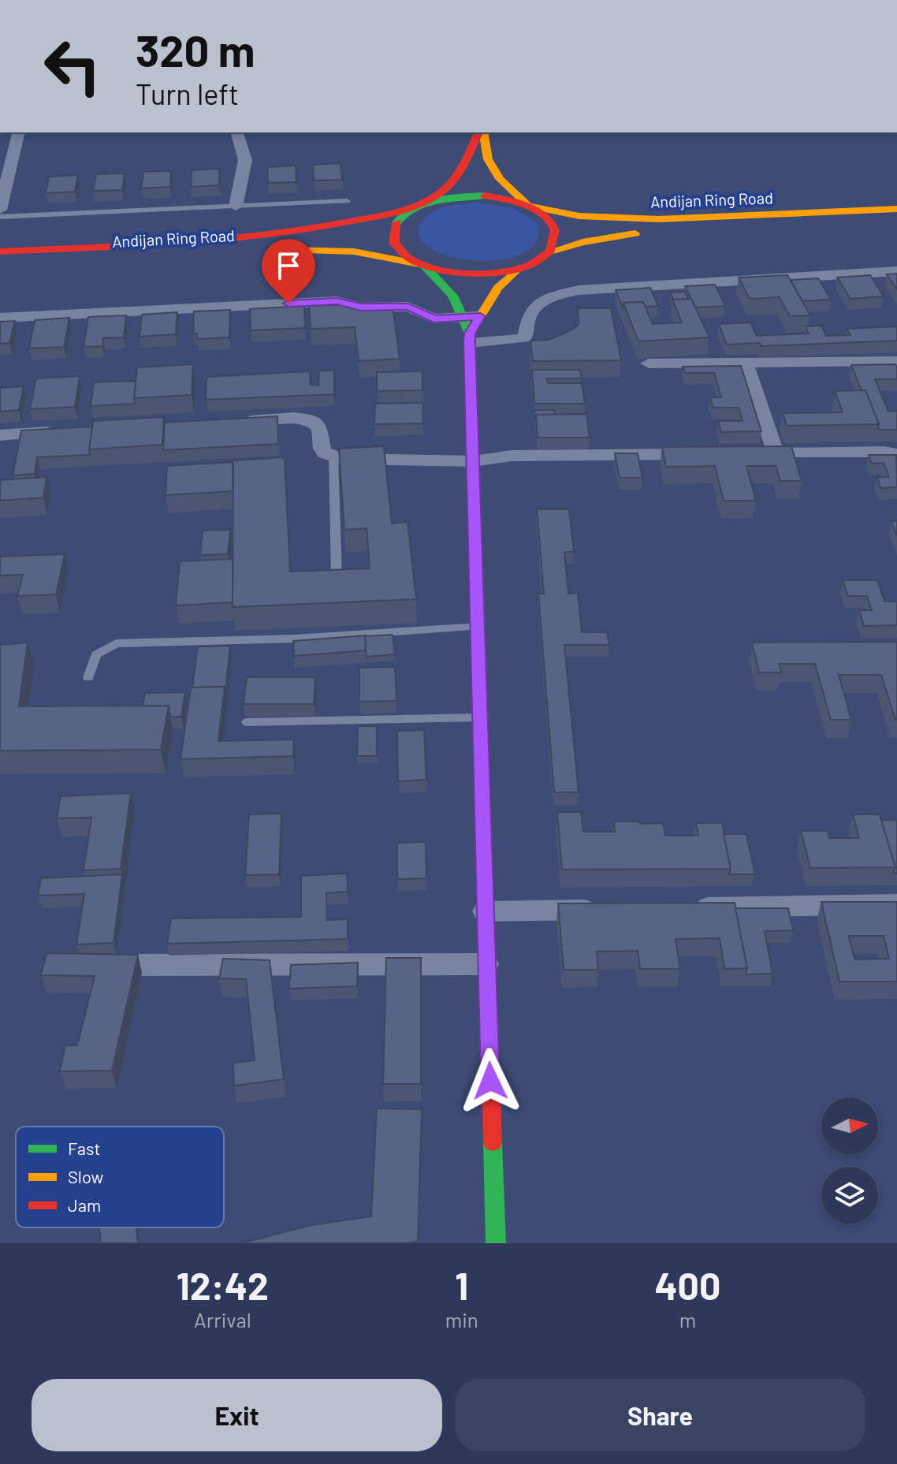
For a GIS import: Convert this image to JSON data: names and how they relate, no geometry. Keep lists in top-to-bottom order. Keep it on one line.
{"streets":{"main road":["Andijan Ring Road"]},"legend":["Fast","Slow","Jam"],"north":"right","page":{"turn":["320 m","Turn left"],"eta":["12:42","Arrival","1","min","400","m"],"buttons":["Exit","Share"]}}
